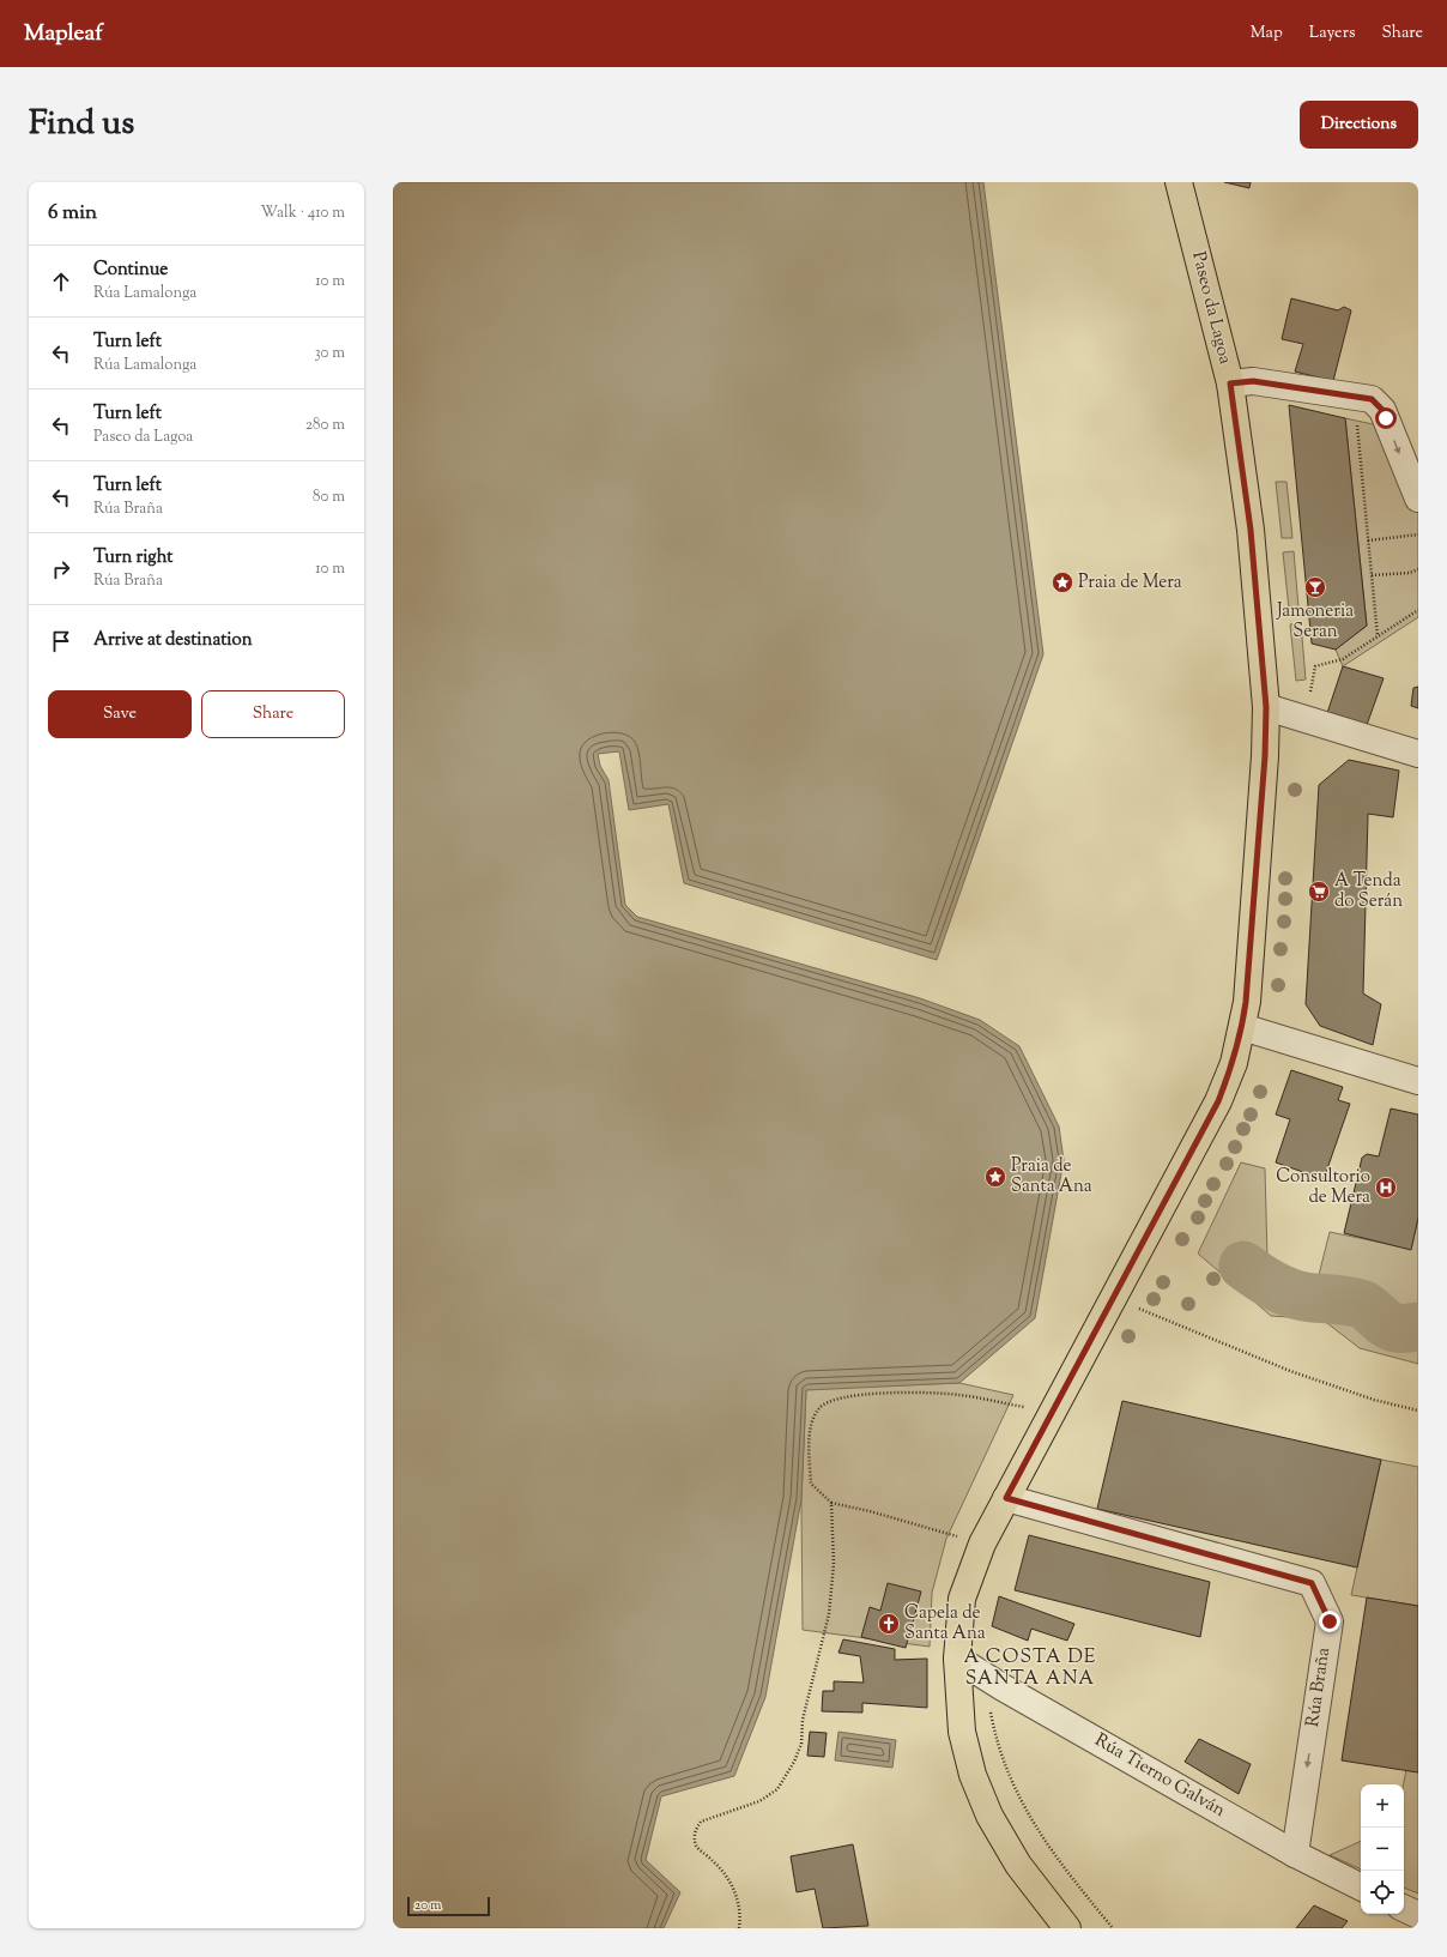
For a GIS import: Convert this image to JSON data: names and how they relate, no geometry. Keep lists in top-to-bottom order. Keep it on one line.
{"streets":{"main road":["Paseo da Lagoa"],"street":["Rúa Braña","Rúa Tierno Galván"]},"crossings":[["Paseo da Lagoa","Rúa Braña"],["Paseo da Lagoa","Rúa Tierno Galván"],["Rúa Braña","Rúa Tierno Galván"]],"districts":["A COSTA DE SANTA ANA"],"places":{"place":["Praia de Mera","Praia de Santa Ana"],"bar":["Jamoneria Seran"],"supermarket":["A Tenda do Serán"],"hospital":["Consultorio de Mera"],"church":["Capela de Santa Ana"]},"scale_bar":"20 m","page":{"header":"Mapleaf","nav":["Map","Layers","Share"],"title":"Find us","buttons":["Directions",["Save","Share"]],"heading":["6 min","Walk · 410 m"],"list":[["Continue","Rúa Lamalonga","10 m"],["Turn left","Rúa Lamalonga","30 m"],["Turn left","Paseo da Lagoa","280 m"],["Turn left","Rúa Braña","80 m"],["Turn right","Rúa Braña","10 m"],"Arrive at destination"],"map_buttons":["+","−"],"scale":"20 m"}}
